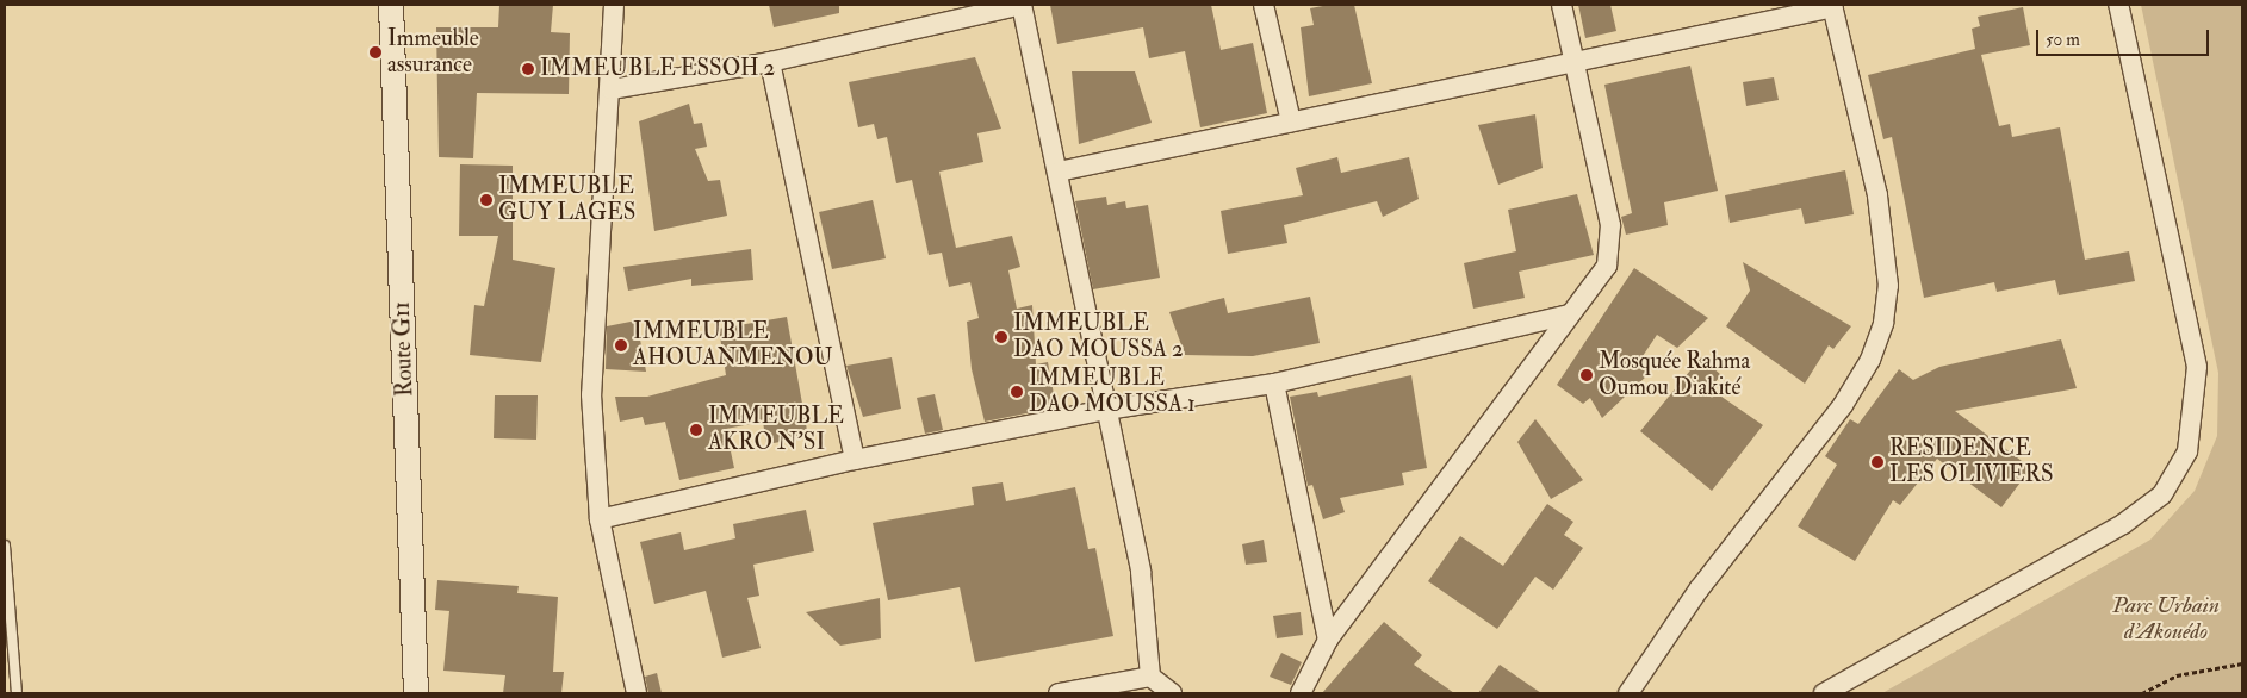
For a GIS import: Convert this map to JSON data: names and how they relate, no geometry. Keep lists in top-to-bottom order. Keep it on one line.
{"streets":{"street":["Route G11"]},"parks":["Parc Urbain d'Akouédo"],"places":["Immeuble assurance","IMMEUBLE ESSOH 2","IMMEUBLE GUY LAGES","IMMEUBLE DAO MOUSSA 2","IMMEUBLE AHOUANMENOU","Mosquée Rahma Oumou Diakité","IMMEUBLE DAO MOUSSA 1","IMMEUBLE AKRO N'SI","RESIDENCE LES OLIVIERS"],"scale_bar":"50 m"}
